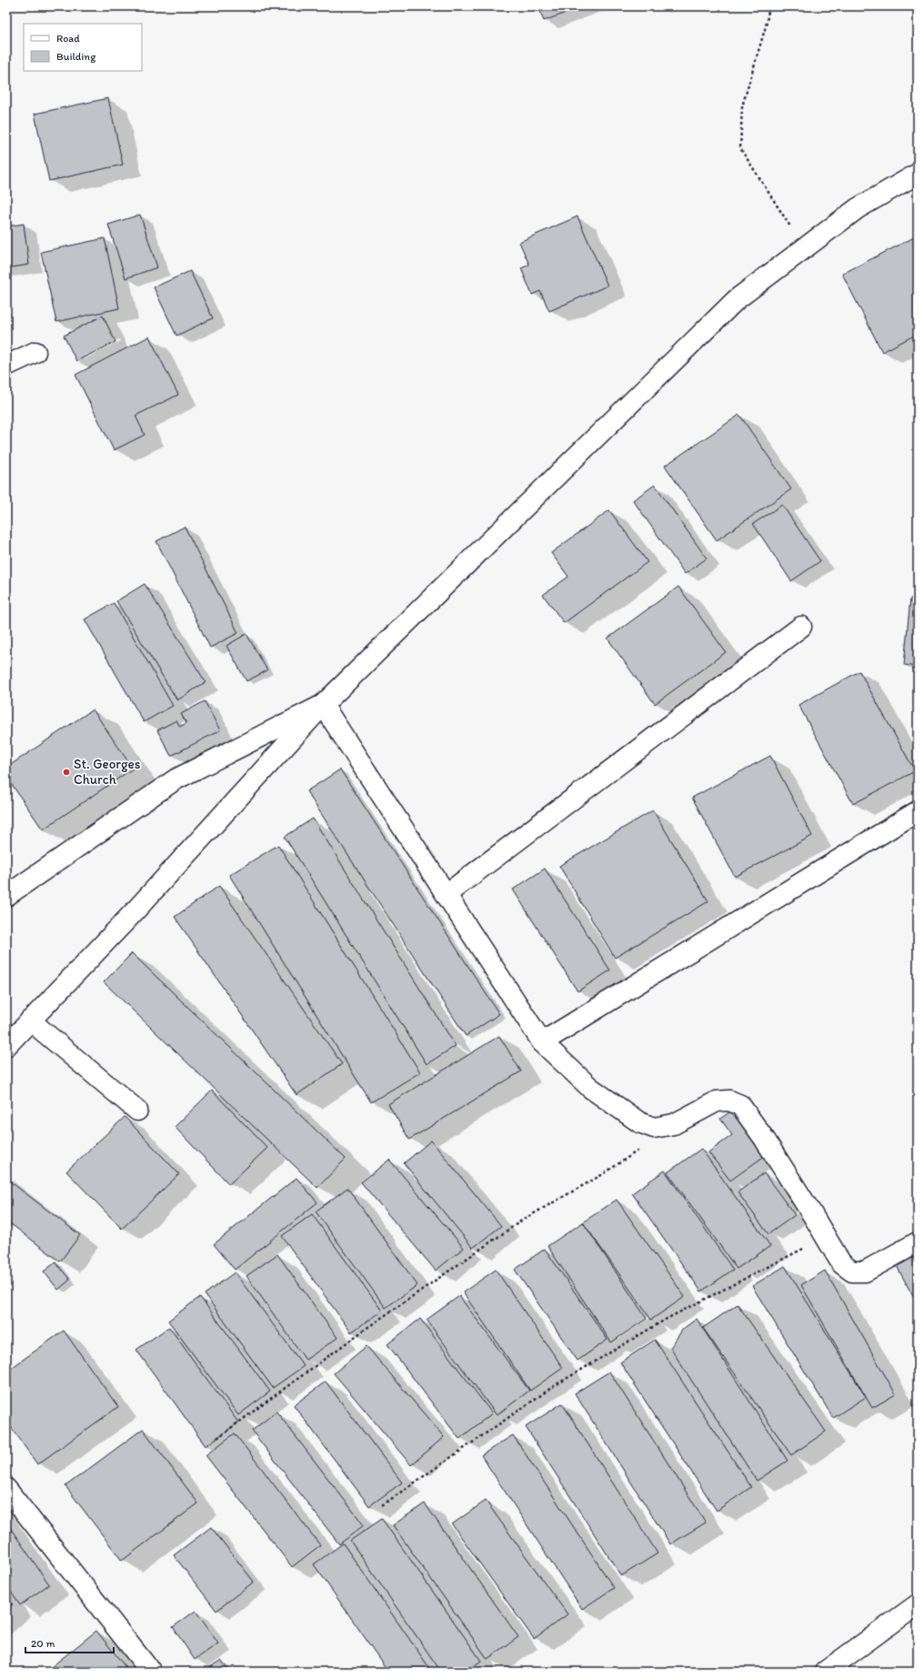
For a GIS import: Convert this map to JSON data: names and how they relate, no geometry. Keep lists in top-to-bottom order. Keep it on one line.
{"places":["St. Georges Church"],"legend":["Road","Building"],"scale_bar":"20 m"}
